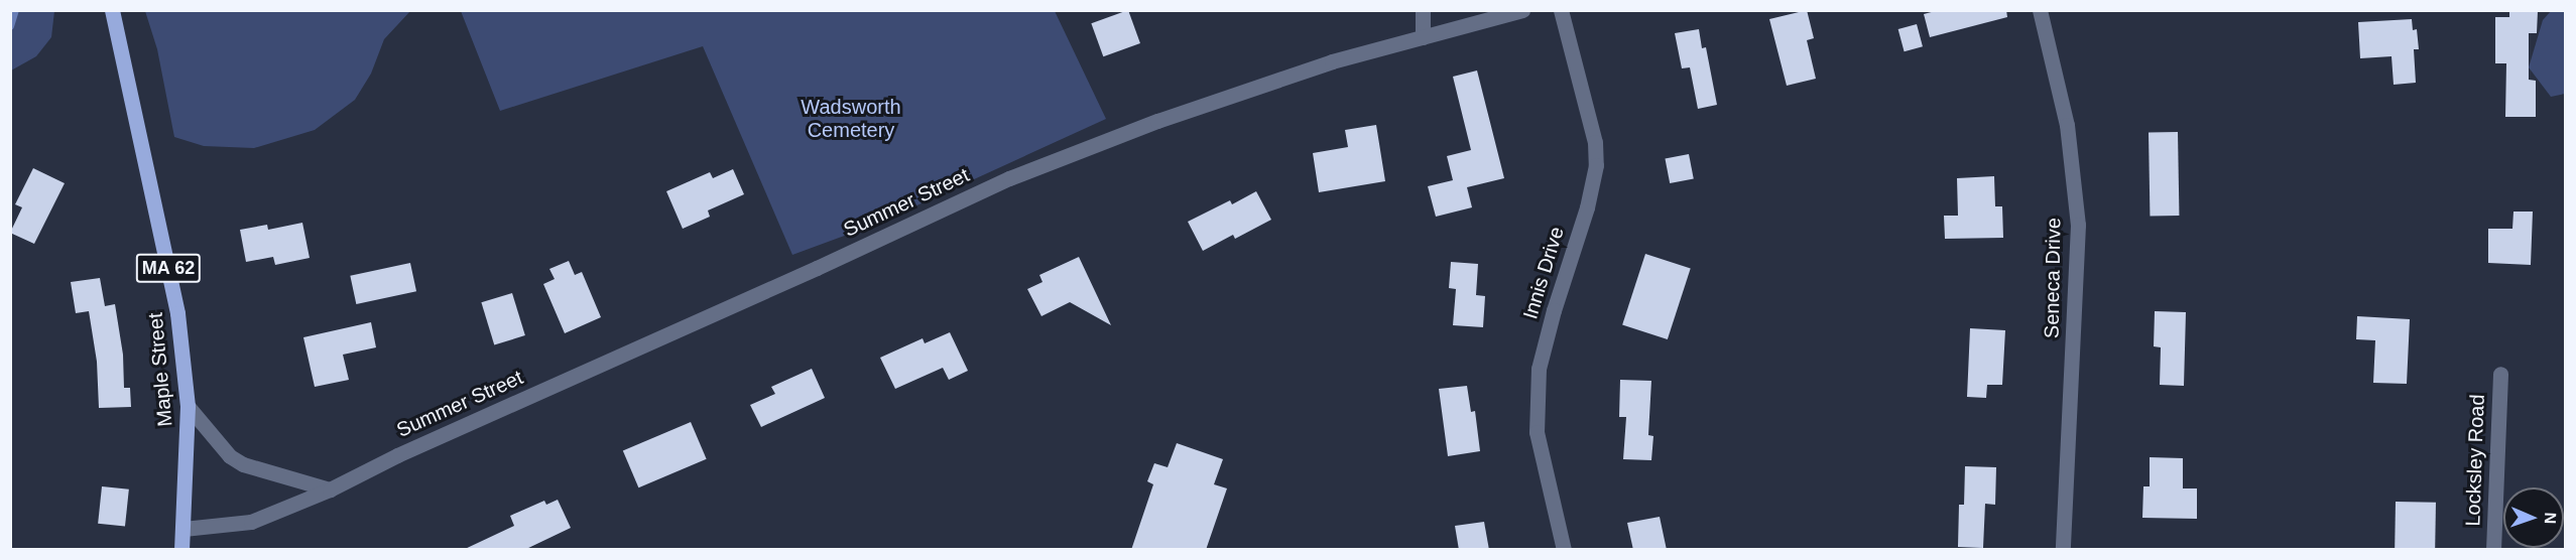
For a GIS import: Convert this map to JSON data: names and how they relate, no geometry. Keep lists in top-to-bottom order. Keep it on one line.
{"streets":{"main road":["MA 62","Maple Street"],"street":["Summer Street","Innis Drive","Seneca Drive","Locksley Road"]},"crossings":[["Summer Street","Maple Street"]],"parks":["Wadsworth Cemetery"],"north":"right"}
